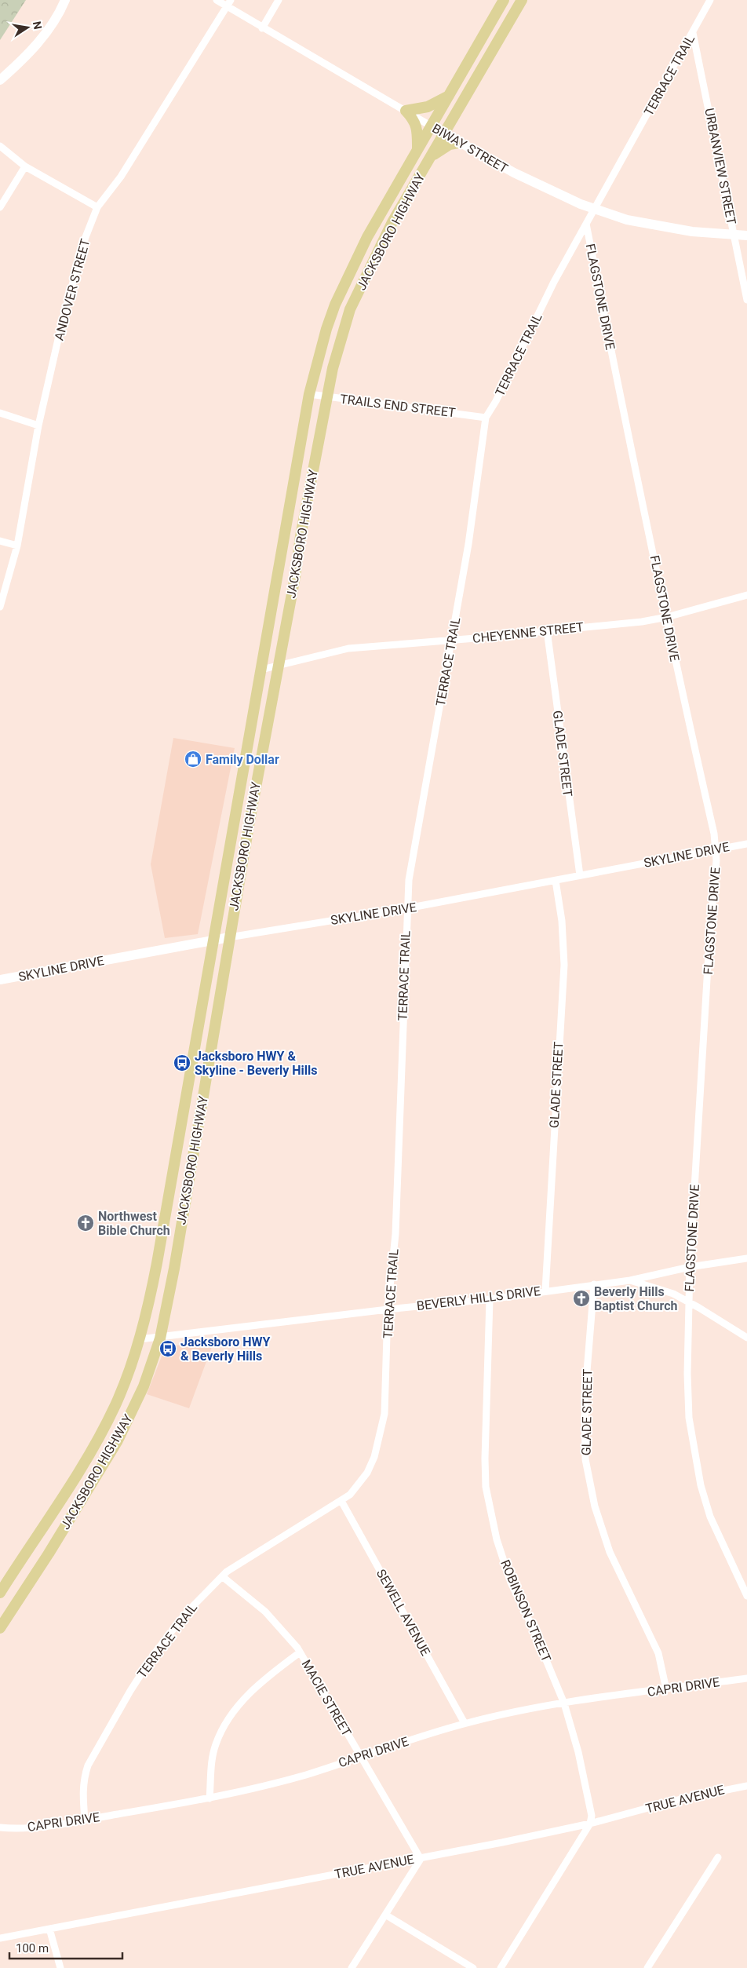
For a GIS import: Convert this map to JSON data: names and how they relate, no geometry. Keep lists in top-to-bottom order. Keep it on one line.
{"streets":{"main road":["JACKSBORO HIGHWAY"],"street":["TERRACE TRAIL","BIWAY STREET","URBANVIEW STREET","ANDOVER STREET","FLAGSTONE DRIVE","TRAILS END STREET","CHEYENNE STREET","GLADE STREET","SKYLINE DRIVE","BEVERLY HILLS DRIVE","ROBINSON STREET","SEWELL AVENUE","CAPRI DRIVE","MACIE STREET","TRUE AVENUE"]},"crossings":[["TERRACE TRAIL","BIWAY STREET"],["TERRACE TRAIL","URBANVIEW STREET"],["TERRACE TRAIL","FLAGSTONE DRIVE"],["TERRACE TRAIL","TRAILS END STREET"],["TERRACE TRAIL","CHEYENNE STREET"],["TERRACE TRAIL","SKYLINE DRIVE"],["TERRACE TRAIL","BEVERLY HILLS DRIVE"],["TERRACE TRAIL","SEWELL AVENUE"],["TERRACE TRAIL","CAPRI DRIVE"],["TERRACE TRAIL","MACIE STREET"],["BIWAY STREET","URBANVIEW STREET"],["BIWAY STREET","JACKSBORO HIGHWAY"],["BIWAY STREET","ANDOVER STREET"],["JACKSBORO HIGHWAY","TRAILS END STREET"],["JACKSBORO HIGHWAY","CHEYENNE STREET"],["JACKSBORO HIGHWAY","SKYLINE DRIVE"],["JACKSBORO HIGHWAY","BEVERLY HILLS DRIVE"],["FLAGSTONE DRIVE","CHEYENNE STREET"],["FLAGSTONE DRIVE","SKYLINE DRIVE"],["FLAGSTONE DRIVE","BEVERLY HILLS DRIVE"],["CHEYENNE STREET","GLADE STREET"],["GLADE STREET","SKYLINE DRIVE"],["GLADE STREET","BEVERLY HILLS DRIVE"],["GLADE STREET","CAPRI DRIVE"],["BEVERLY HILLS DRIVE","ROBINSON STREET"],["ROBINSON STREET","CAPRI DRIVE"],["ROBINSON STREET","TRUE AVENUE"],["SEWELL AVENUE","CAPRI DRIVE"],["CAPRI DRIVE","MACIE STREET"],["MACIE STREET","TRUE AVENUE"]],"places":{"shop":["Family Dollar"],"bus stop":["Jacksboro HWY & Skyline - Beverly Hills","Jacksboro HWY & Beverly Hills"],"church":["Northwest Bible Church","Beverly Hills Baptist Church"]},"scale_bar":"100 m","north":"right"}
